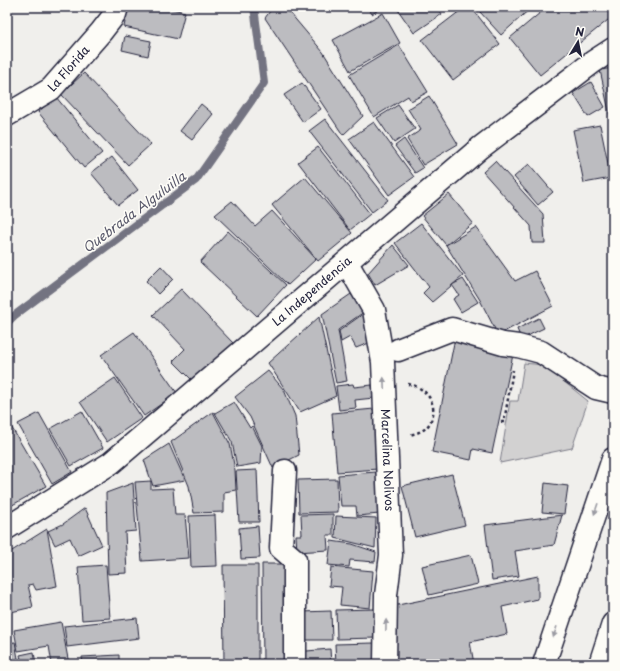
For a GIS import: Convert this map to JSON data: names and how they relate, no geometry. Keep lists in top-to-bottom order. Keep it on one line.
{"streets":{"street":["La Florida","La Independencia","Marcelina Nolivos"]},"crossings":[["La Independencia","Marcelina Nolivos"]],"water":["Quebrada Alguluilla"],"north":"top"}
